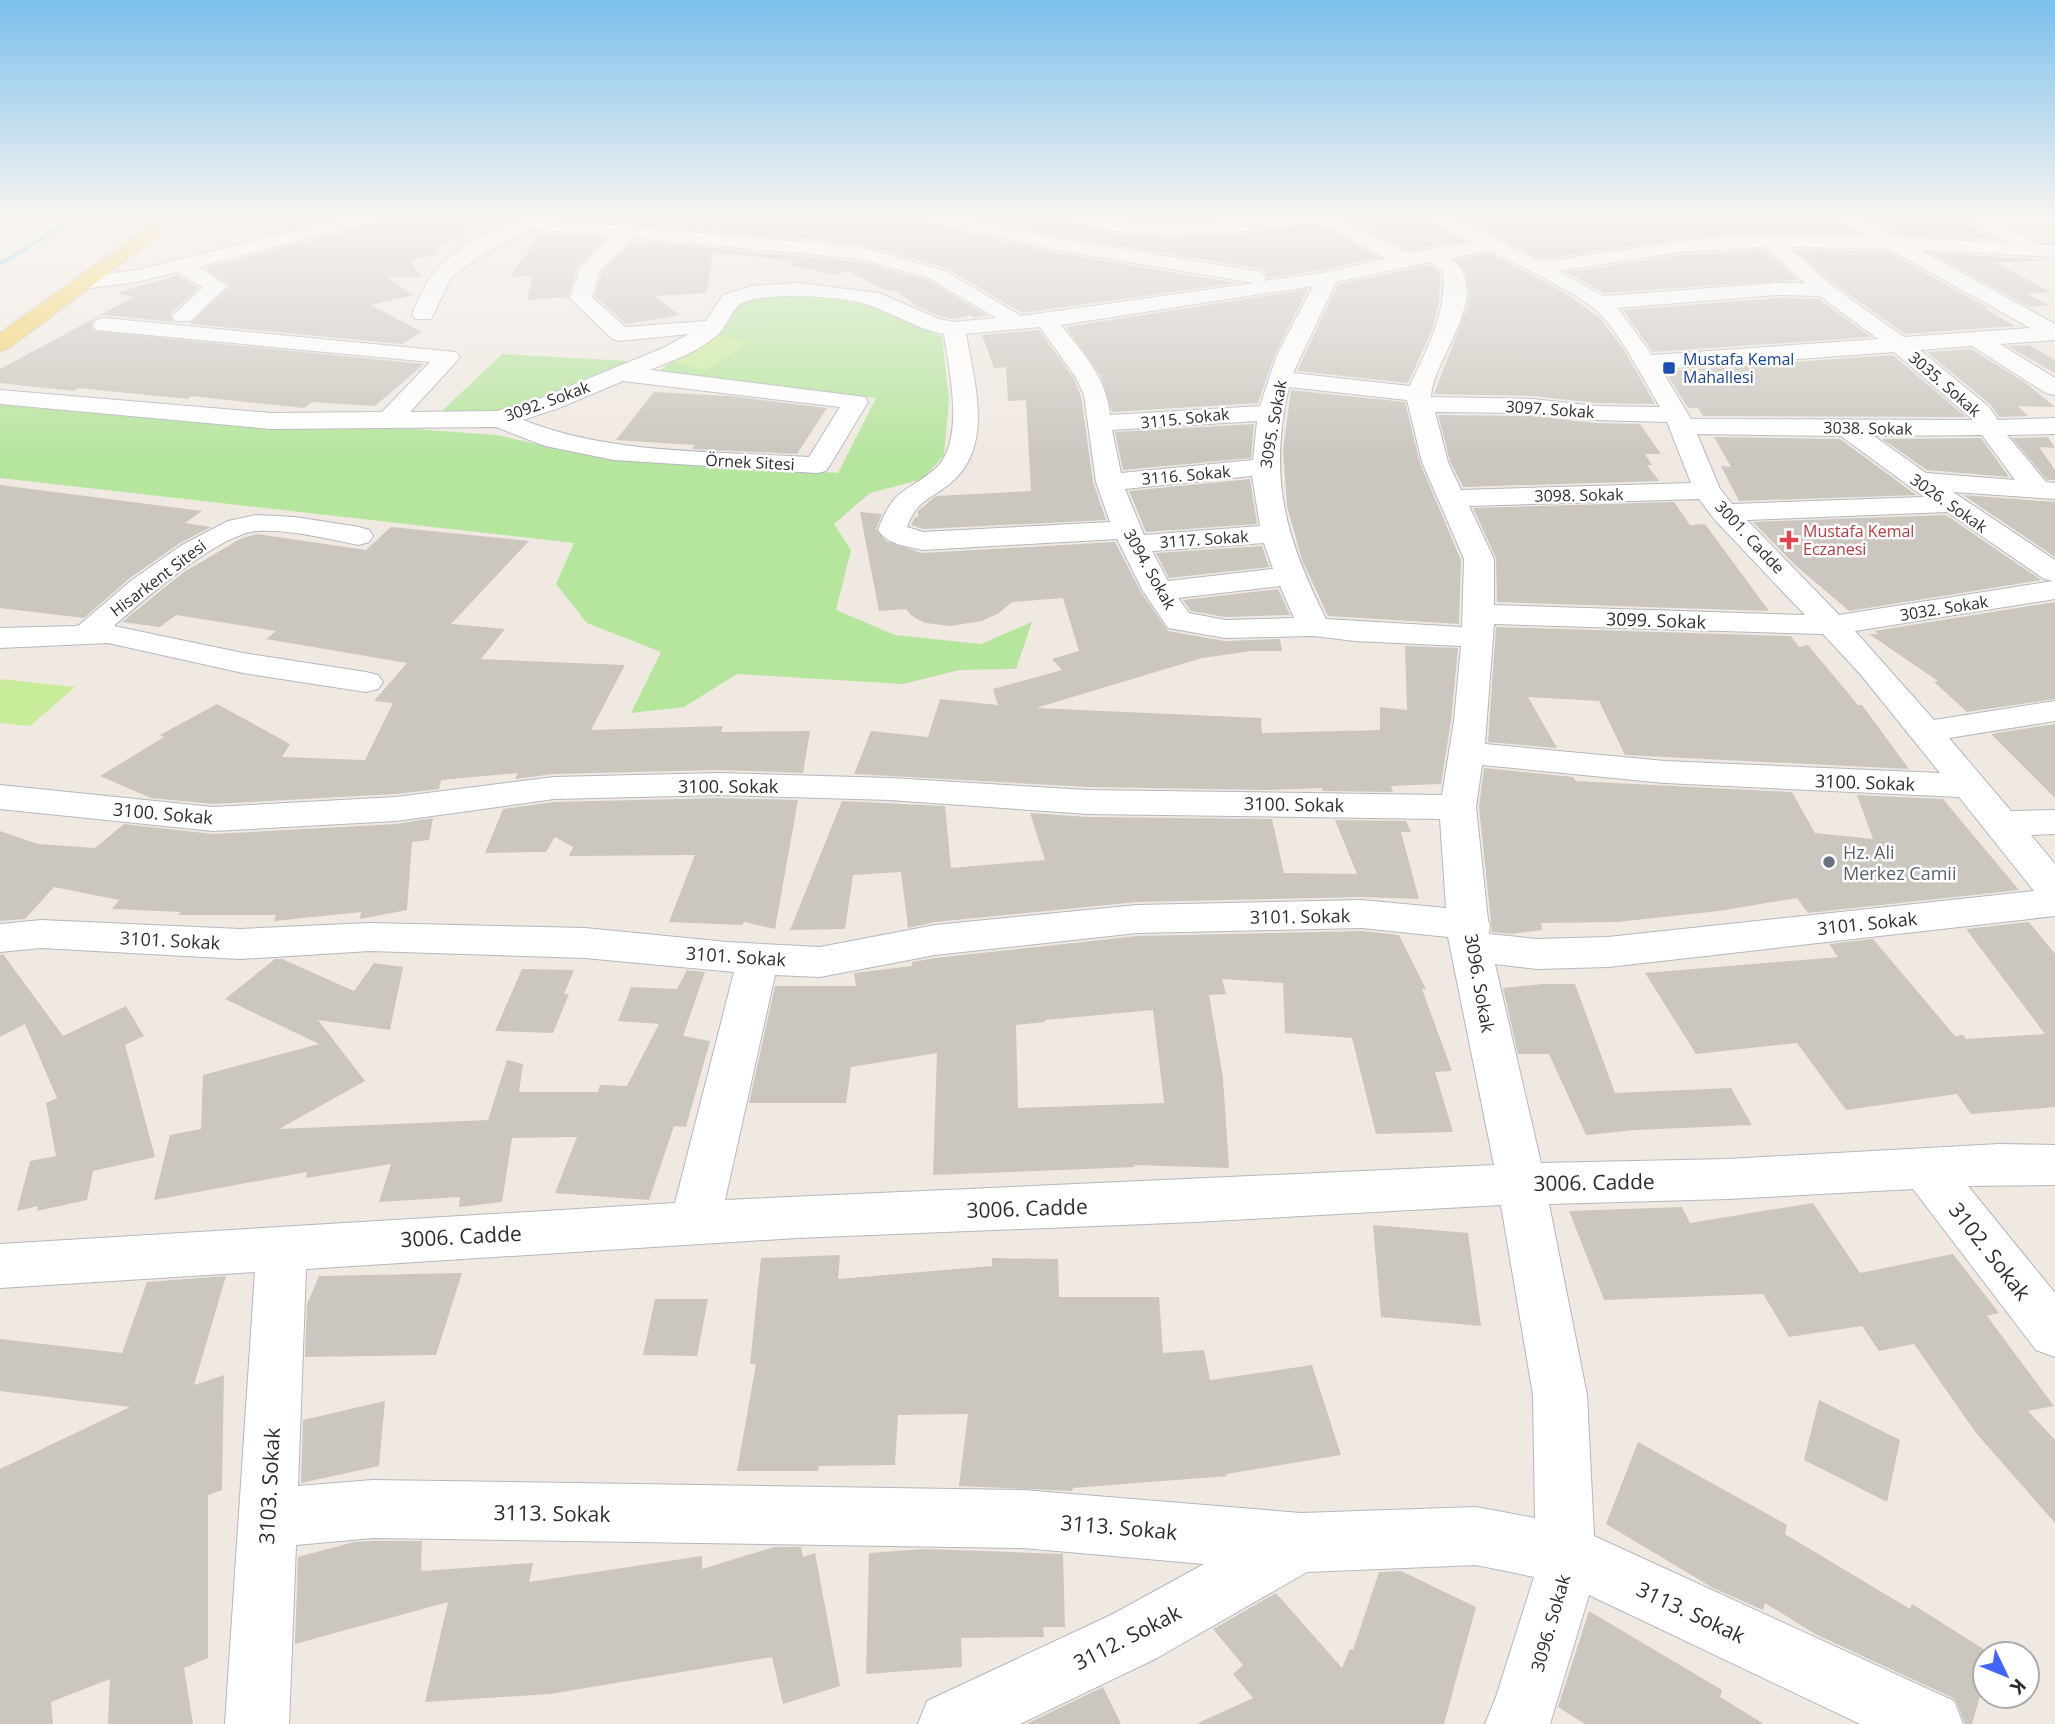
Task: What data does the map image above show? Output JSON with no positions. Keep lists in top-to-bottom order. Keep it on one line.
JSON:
{"streets":{"street":["3035. Sokak","3092. Sokak","3097. Sokak","3115. Sokak","3095. Sokak","3038. Sokak","Örnek Sitesi","3116. Sokak","3098. Sokak","3026. Sokak","3001. Cadde","3117. Sokak","3094. Sokak","Hisarkent Sitesi","3032. Sokak","3099. Sokak","3100. Sokak","3101. Sokak","3096. Sokak","3006. Cadde","3102. Sokak","3103. Sokak","3113. Sokak","3112. Sokak"]},"crossings":[["3035. Sokak","3038. Sokak"],["3092. Sokak","Örnek Sitesi"],["3092. Sokak","3117. Sokak"],["3092. Sokak","3094. Sokak"],["3097. Sokak","3095. Sokak"],["3097. Sokak","3038. Sokak"],["3097. Sokak","3001. Cadde"],["3097. Sokak","3096. Sokak"],["3115. Sokak","3095. Sokak"],["3115. Sokak","3094. Sokak"],["3095. Sokak","3116. Sokak"],["3095. Sokak","3117. Sokak"],["3095. Sokak","3094. Sokak"],["3038. Sokak","3026. Sokak"],["3038. Sokak","3001. Cadde"],["3116. Sokak","3094. Sokak"],["3098. Sokak","3001. Cadde"],["3098. Sokak","3096. Sokak"],["3001. Cadde","3032. Sokak"],["3001. Cadde","3099. Sokak"],["3001. Cadde","3100. Sokak"],["3117. Sokak","3094. Sokak"],["3094. Sokak","3099. Sokak"],["3094. Sokak","3096. Sokak"],["3032. Sokak","3099. Sokak"],["3099. Sokak","3096. Sokak"],["3100. Sokak","3096. Sokak"],["3101. Sokak","3096. Sokak"],["3096. Sokak","3006. Cadde"],["3096. Sokak","3113. Sokak"],["3006. Cadde","3102. Sokak"],["3006. Cadde","3103. Sokak"],["3103. Sokak","3113. Sokak"],["3113. Sokak","3112. Sokak"]],"places":{"transit":["Mustafa Kemal Mahallesi"],"health":["Mustafa Kemal Eczanesi"],"other":["Hz. Ali Merkez Camii"]},"north":"bottom right"}
